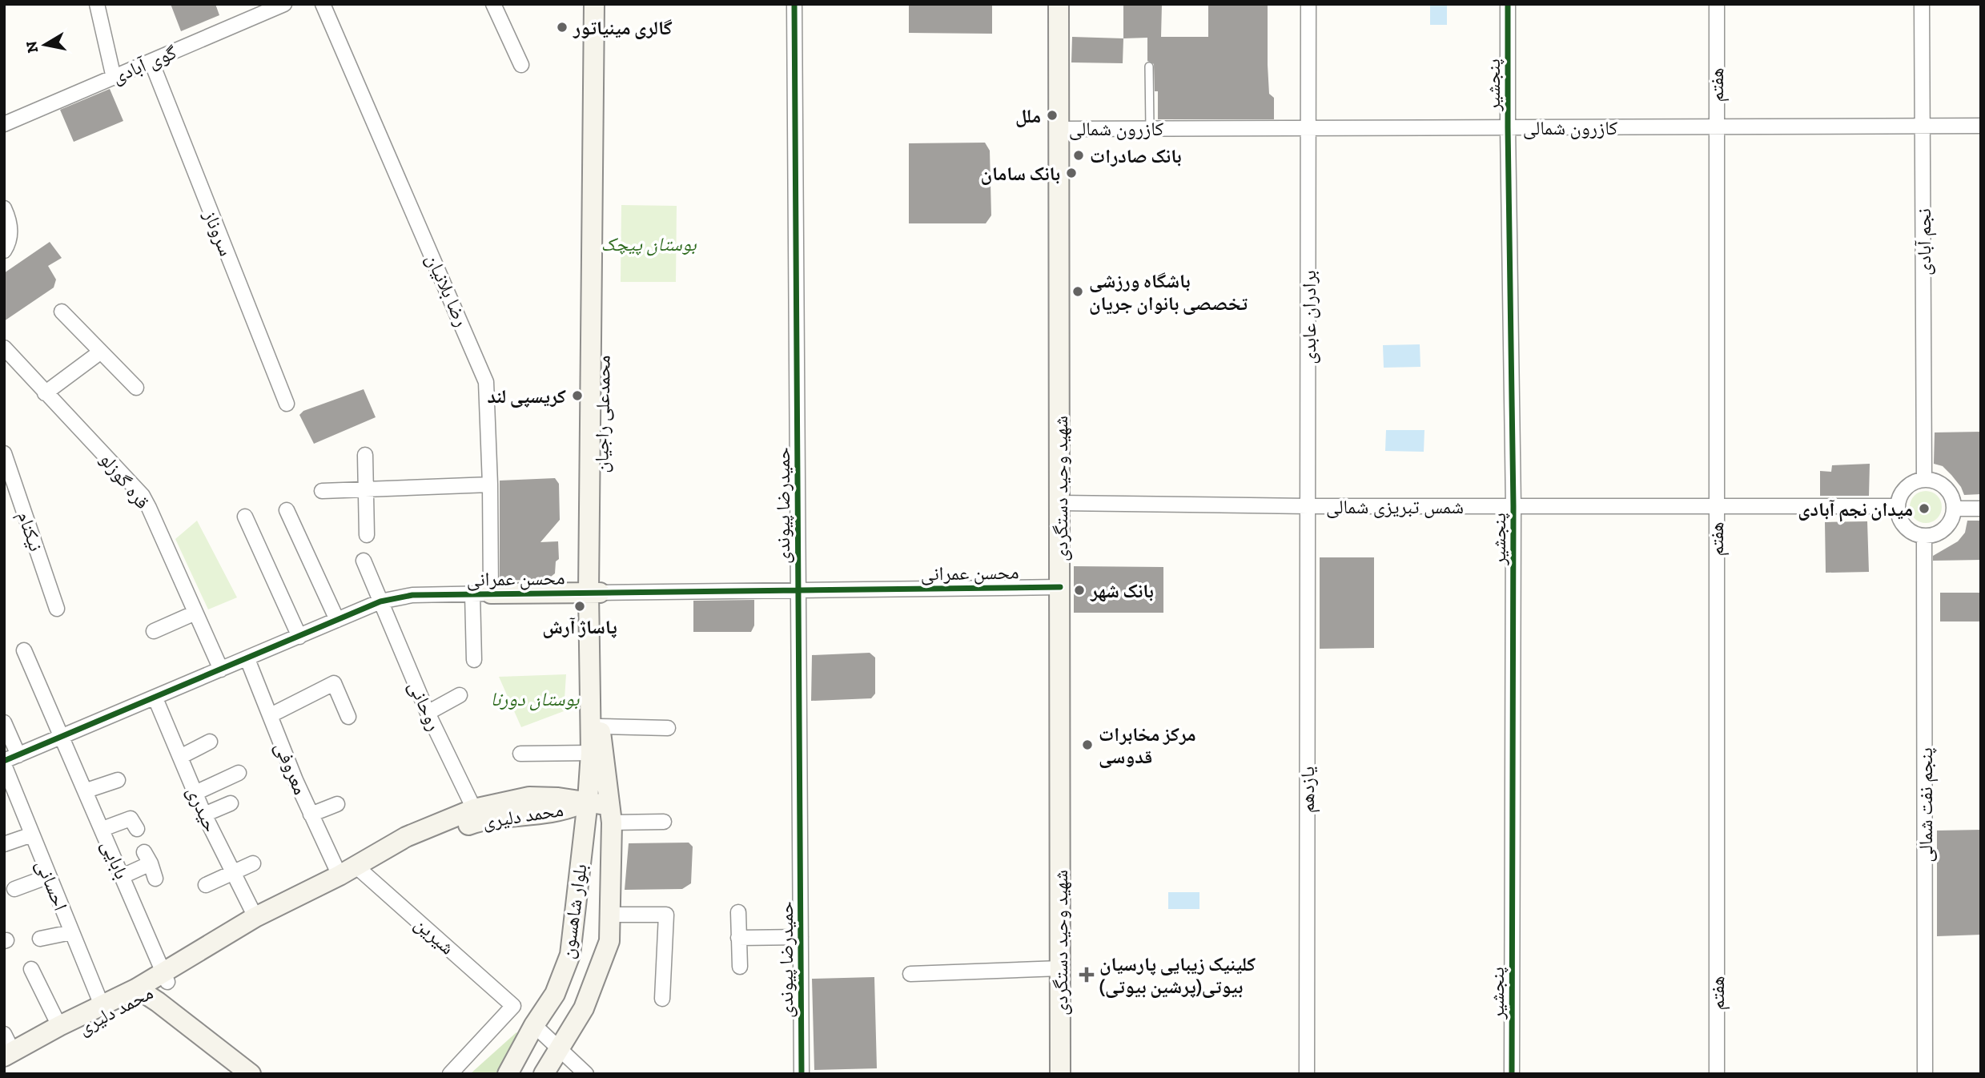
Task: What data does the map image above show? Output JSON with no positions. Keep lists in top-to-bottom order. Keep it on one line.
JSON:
{"streets":{"main road":["محمدعلی راجیان","شهید وحید دستگردی","محسن عمرانی","محمد دلیری","بلوار شاهسون"],"street":["گوی آبادی","پنجشیر","هفتم","کازرون شمالی","سروناز","نجم آبادی","رضا بلانیان","برادران عابدی","قره گوزلو","حمیدرضا پیوندی","شمس تبریزی شمالی","نیکنام","روحانی","معروفی","یازدهم","پنجم نفت شمالی","حیدری","بابایی","احسانی","شیرین"]},"crossings":[["گوی آبادی","سروناز"],["پنجشیر","کازرون شمالی"],["پنجشیر","شمس تبریزی شمالی"],["هفتم","کازرون شمالی"],["هفتم","شمس تبریزی شمالی"],["کازرون شمالی","نجم آبادی"],["کازرون شمالی","برادران عابدی"],["کازرون شمالی","شهید وحید دستگردی"],["نجم آبادی","شمس تبریزی شمالی"],["نجم آبادی","پنجم نفت شمالی"],["رضا بلانیان","محسن عمرانی"],["برادران عابدی","شمس تبریزی شمالی"],["برادران عابدی","یازدهم"],["محمدعلی راجیان","محسن عمرانی"],["محمدعلی راجیان","محمد دلیری"],["محمدعلی راجیان","بلوار شاهسون"],["قره گوزلو","محسن عمرانی"],["شهید وحید دستگردی","شمس تبریزی شمالی"],["شهید وحید دستگردی","محسن عمرانی"],["حمیدرضا پیوندی","محسن عمرانی"],["شمس تبریزی شمالی","یازدهم"],["شمس تبریزی شمالی","پنجم نفت شمالی"],["محسن عمرانی","روحانی"],["محسن عمرانی","معروفی"],["محسن عمرانی","حیدری"],["محسن عمرانی","بابایی"],["محسن عمرانی","احسانی"],["روحانی","محمد دلیری"],["معروفی","محمد دلیری"],["معروفی","شیرین"],["حیدری","محمد دلیری"],["محمد دلیری","بابایی"],["محمد دلیری","احسانی"],["محمد دلیری","بلوار شاهسون"],["محمد دلیری","شیرین"]],"parks":["بوستان پیچک","بوستان دورنا"],"places":{"other":["گالری مینیاتور","ملل","بانک صادرات","بانک سامان","باشگاه ورزشی تخصصی بانوان جریان","کریسپی لند","میدان نجم آبادی","بانک شهر","پاساژ آرش","مرکز مخابرات قدوسی"],"health":["کلینیک زیبایی پارسیان بیوتی(پرشین بیوتی)"]},"north":"left"}
